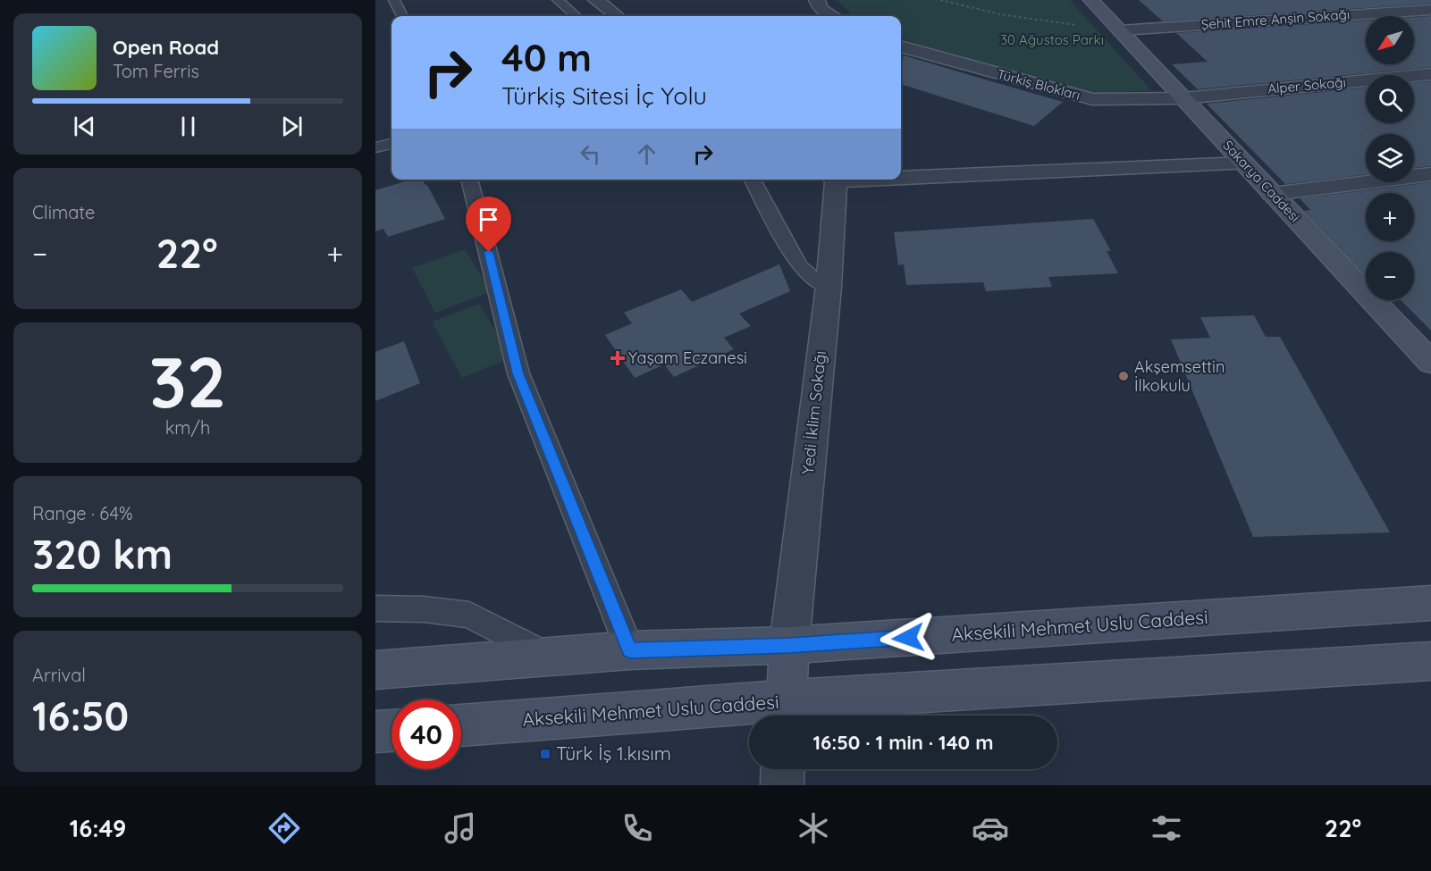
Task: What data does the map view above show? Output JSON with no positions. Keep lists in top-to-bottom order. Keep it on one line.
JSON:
{"streets":{"street":["Şehit Emre Anşin Sokağı","Türkiş Blokları","Alper Sokağı","Sakarya Caddesi","Yedi İklim Sokağı","Aksekili Mehmet Uslu Caddesi"]},"crossings":[["Şehit Emre Anşin Sokağı","Sakarya Caddesi"],["Türkiş Blokları","Alper Sokağı"],["Türkiş Blokları","Sakarya Caddesi"],["Alper Sokağı","Sakarya Caddesi"],["Sakarya Caddesi","Yedi İklim Sokağı"],["Yedi İklim Sokağı","Aksekili Mehmet Uslu Caddesi"]],"parks":["30 Ağustos Parkı"],"places":{"health":["Yaşam Eczanesi"],"other":["Akşemsettin İlkokulu"],"transit":["Türk İş 1.kısım"]},"north":"bottom left","page":{"map_buttons":["+","−"],"turn":["40 m","Türkiş Sitesi İç Yolu"],"song":["Open Road","Tom Ferris"],"tile":["Climate",["32","km/h"],["Range · 64%","320 km"],["Arrival","16:50"]],"heat":["−","22°","+"],"limit":"40","trip":"16:50 · 1 min · 140 m","tabs":["16:49","22°"]}}
